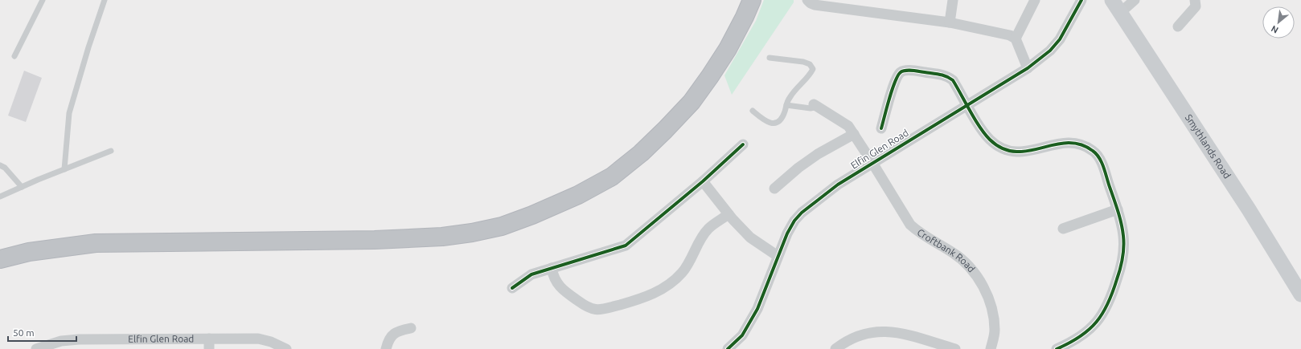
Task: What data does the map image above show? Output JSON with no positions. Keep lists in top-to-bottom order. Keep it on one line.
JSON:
{"streets":{"main road":["Smythlands Road"],"street":["Elfin Glen Road","Croftbank Road"]},"crossings":[["Elfin Glen Road","Croftbank Road"]],"scale_bar":"50 m","north":"bottom left"}
